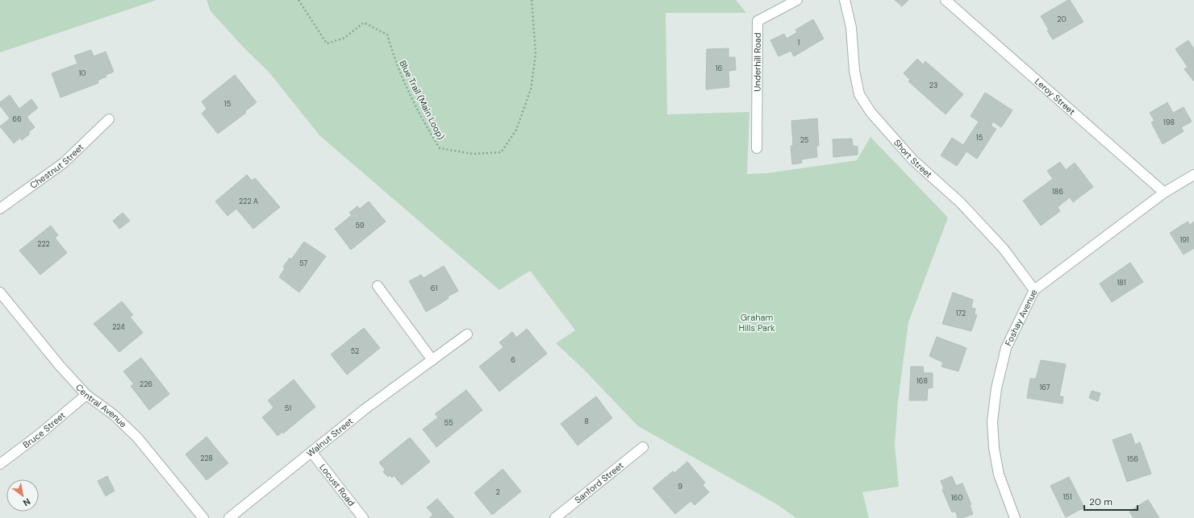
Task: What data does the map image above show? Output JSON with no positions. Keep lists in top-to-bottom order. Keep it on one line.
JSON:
{"streets":{"street":["Underhill Road","Leroy Street","Short Street","Chestnut Street","Foshay Avenue","Central Avenue","Bruce Street","Walnut Street","Sanford Street","Locust Road"],"path":["Blue Trail (Main Loop)"]},"crossings":[["Leroy Street","Foshay Avenue"],["Short Street","Foshay Avenue"],["Central Avenue","Bruce Street"],["Walnut Street","Locust Road"]],"parks":["Graham Hills Park"],"house_numbers":["20","1","16","10","23","15","66","198","15","25","186","222 A","59","191","222","57","181","61","172","224","52","6","168","226","167","51","8","55","228","156","9","2","151","160"],"scale_bar":"20 m","north":"bottom right"}
